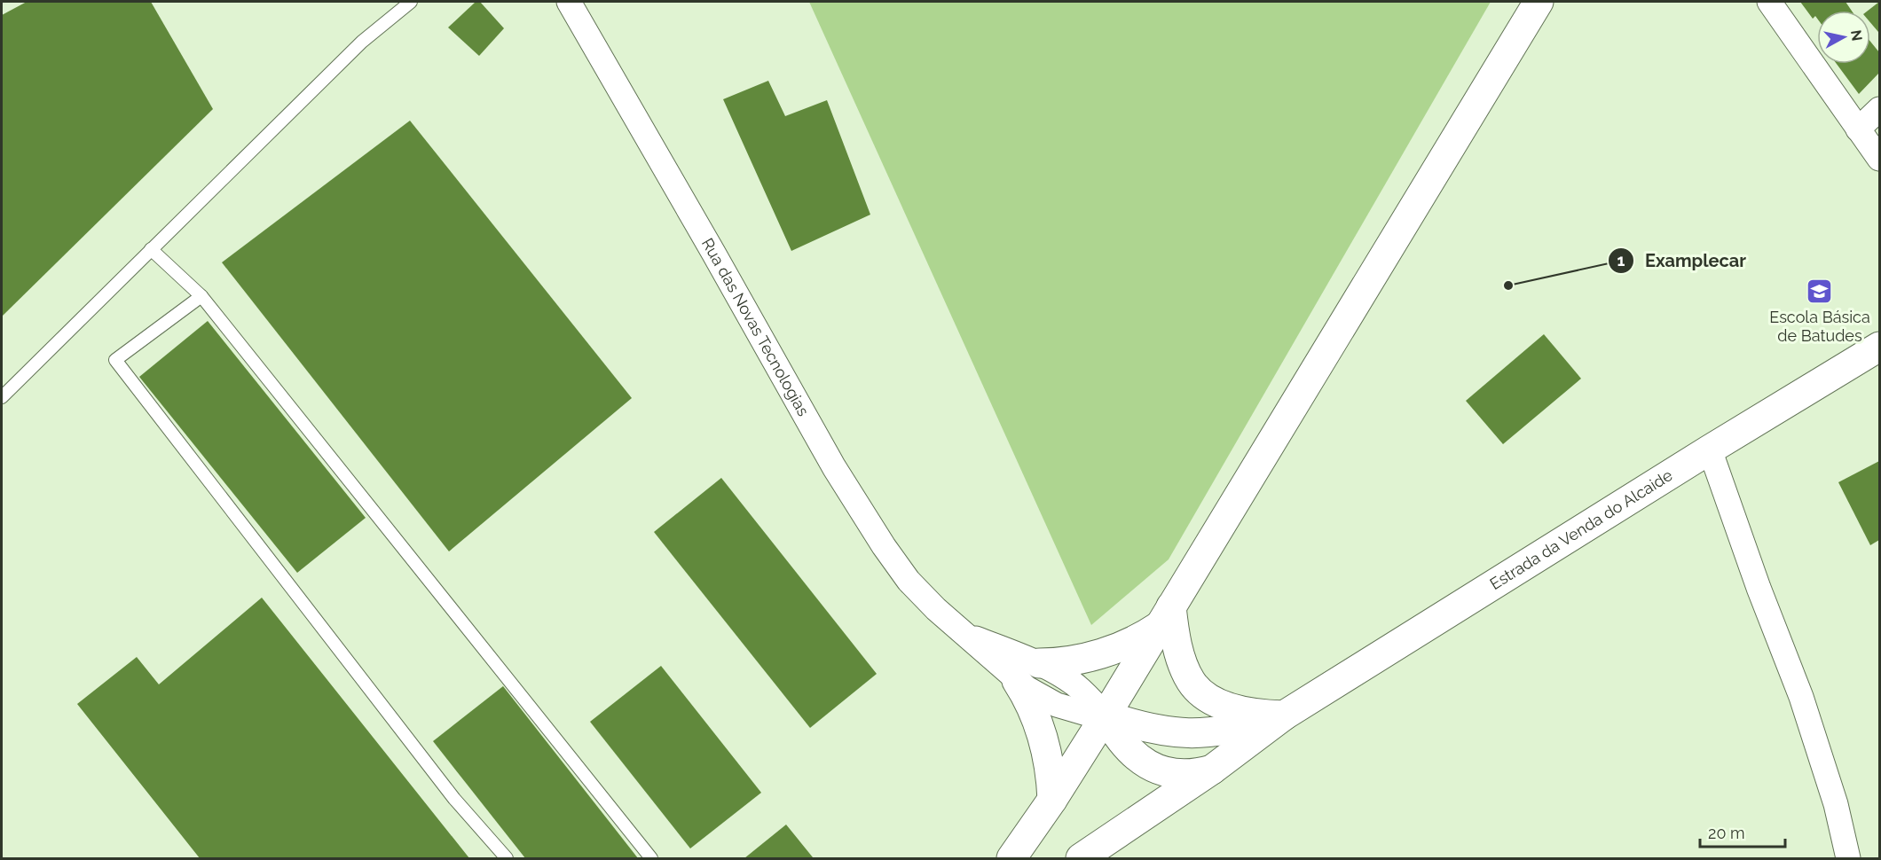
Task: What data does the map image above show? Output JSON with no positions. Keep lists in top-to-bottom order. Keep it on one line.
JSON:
{"streets":{"main road":["Estrada da Venda do Alcaide"],"street":["Rua das Novas Tecnologias"]},"places":{"other":["Examplecar"],"school or university":["Escola Básica de Batudes"]},"scale_bar":"20 m","north":"right"}
